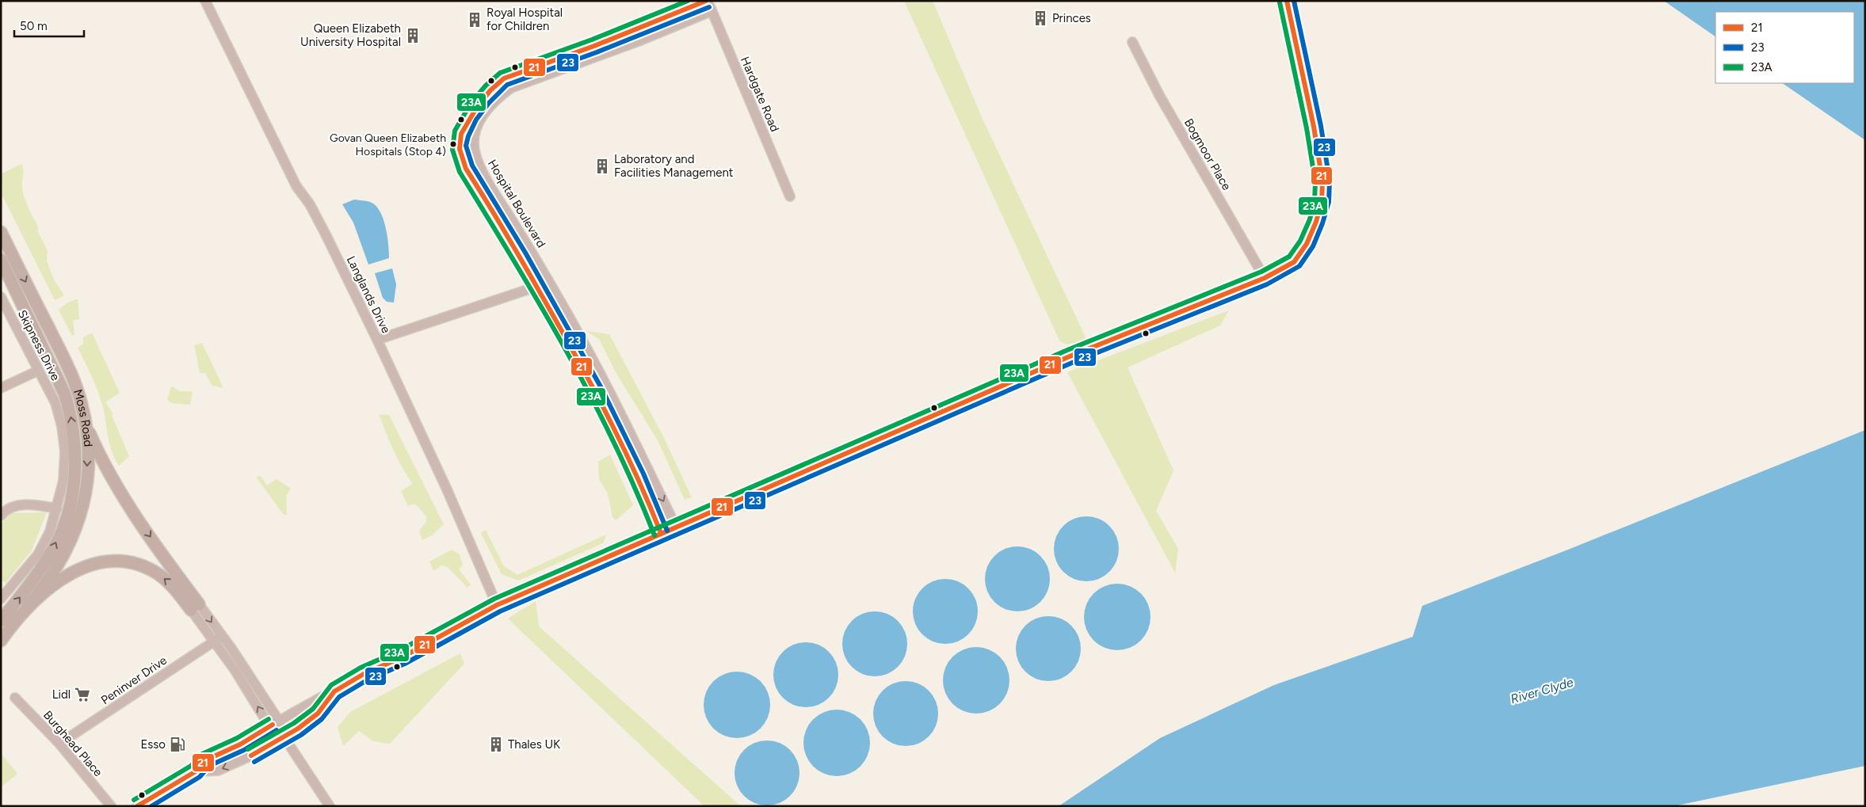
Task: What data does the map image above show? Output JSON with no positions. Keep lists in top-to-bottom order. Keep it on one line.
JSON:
{"streets":{"main road":["Moss Road"],"street":["Hardgate Road","Bogmoor Place","Hospital Boulevard","Langlands Drive","Skipness Drive","Peninver Drive","Burghead Place"]},"crossings":[["Hardgate Road","Hospital Boulevard"],["Peninver Drive","Burghead Place"]],"water":["River Clyde"],"places":{"building":["Princes","Royal Hospital for Children","Queen Elizabeth University Hospital","Laboratory and Facilities Management","Thales UK"],"other":["Govan Queen Elizabeth Hospitals (Stop 4)"],"supermarket":["Lidl"],"fuel station":["Esso"]},"lines":["transit line 21","transit line 23","transit line 23A"],"legend":["21","23","23A"],"scale_bar":"50 m"}
